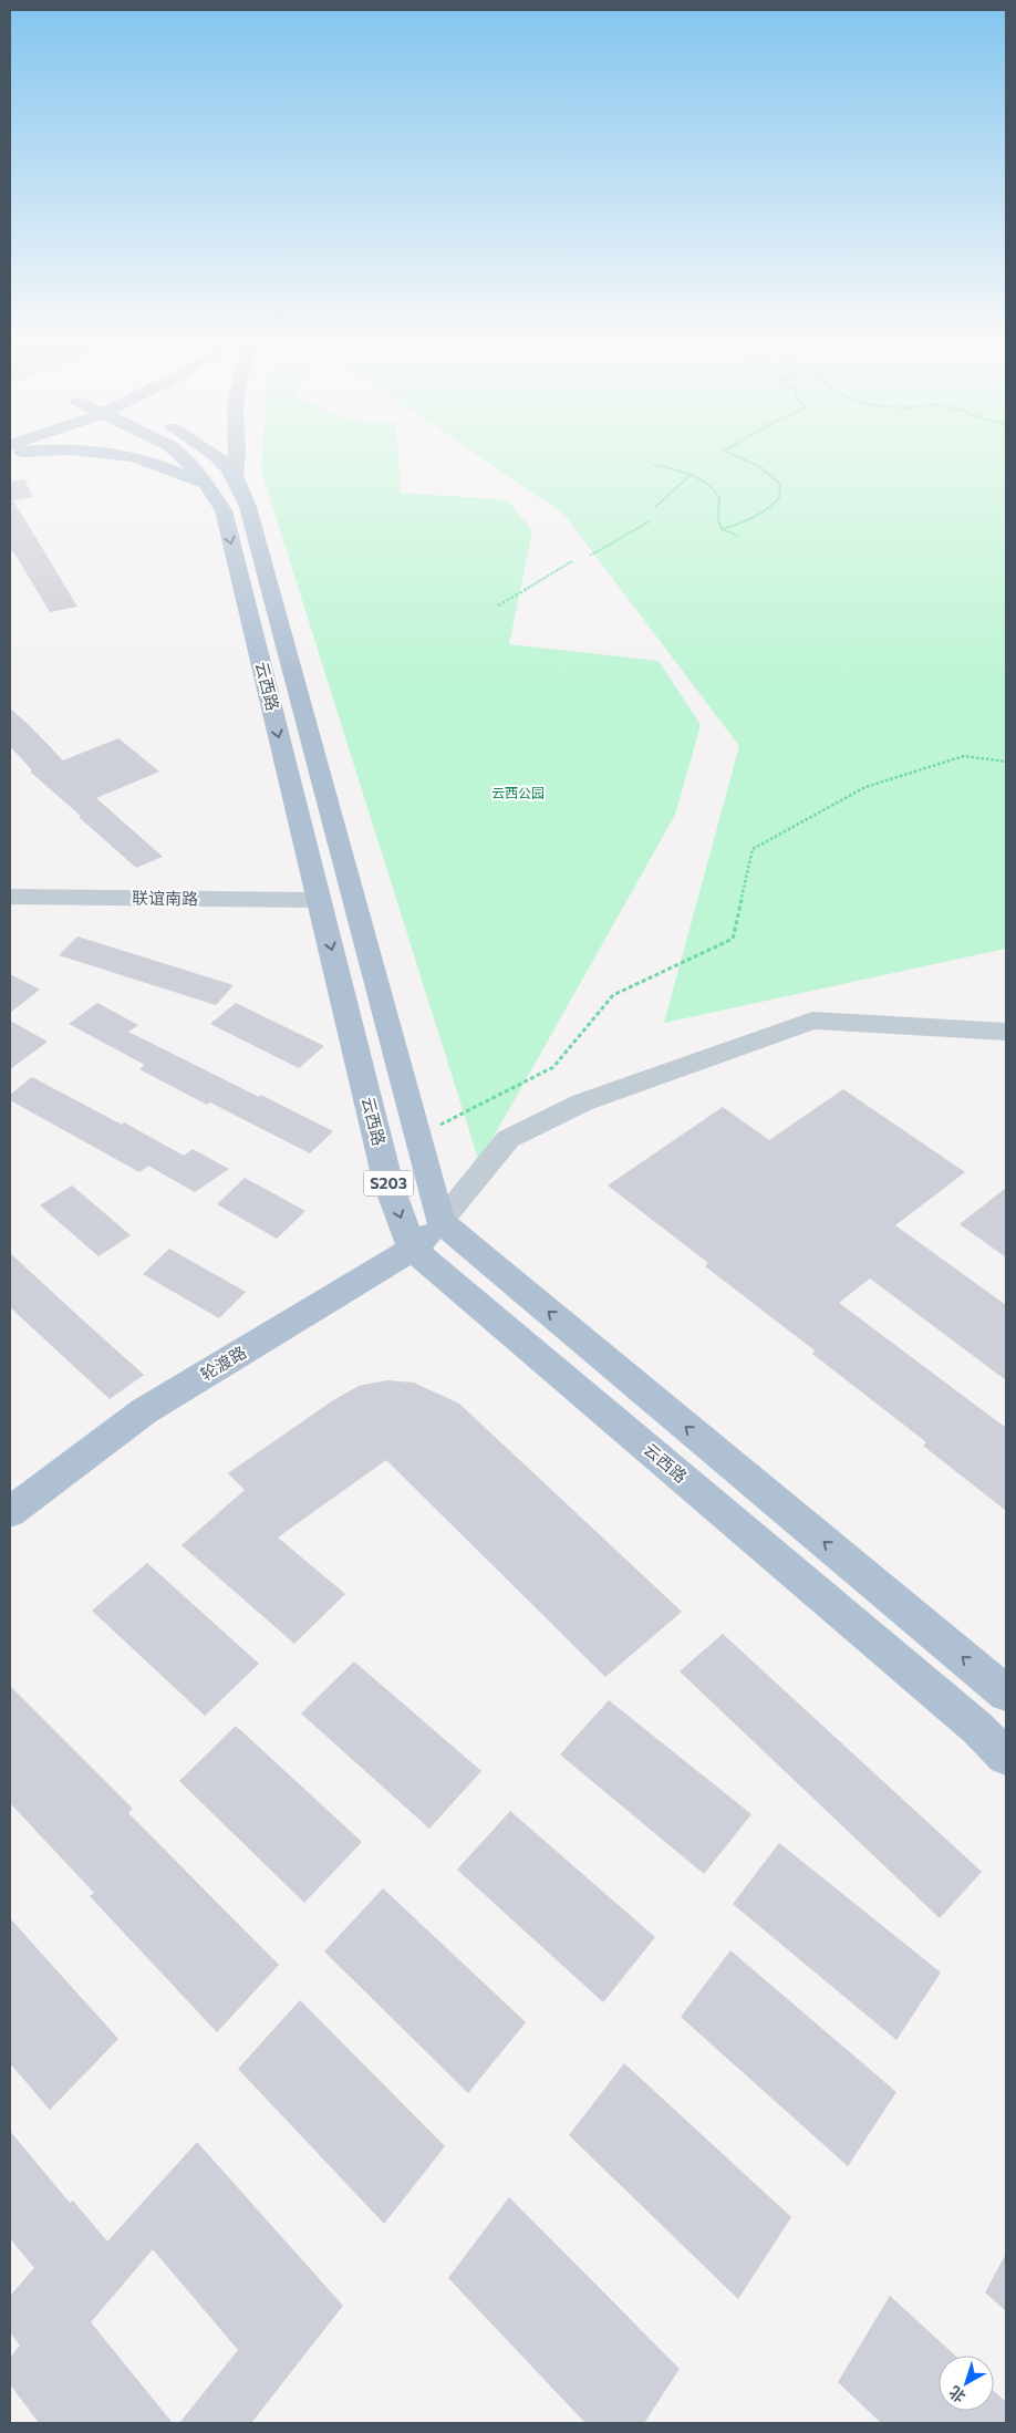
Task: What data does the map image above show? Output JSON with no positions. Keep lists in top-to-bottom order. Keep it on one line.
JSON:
{"streets":{"main road":["云西路","S203","轮渡路"],"street":["联谊南路"]},"crossings":[["云西路","联谊南路"],["云西路","轮渡路"]],"parks":["云西公园"],"north":"bottom left"}
